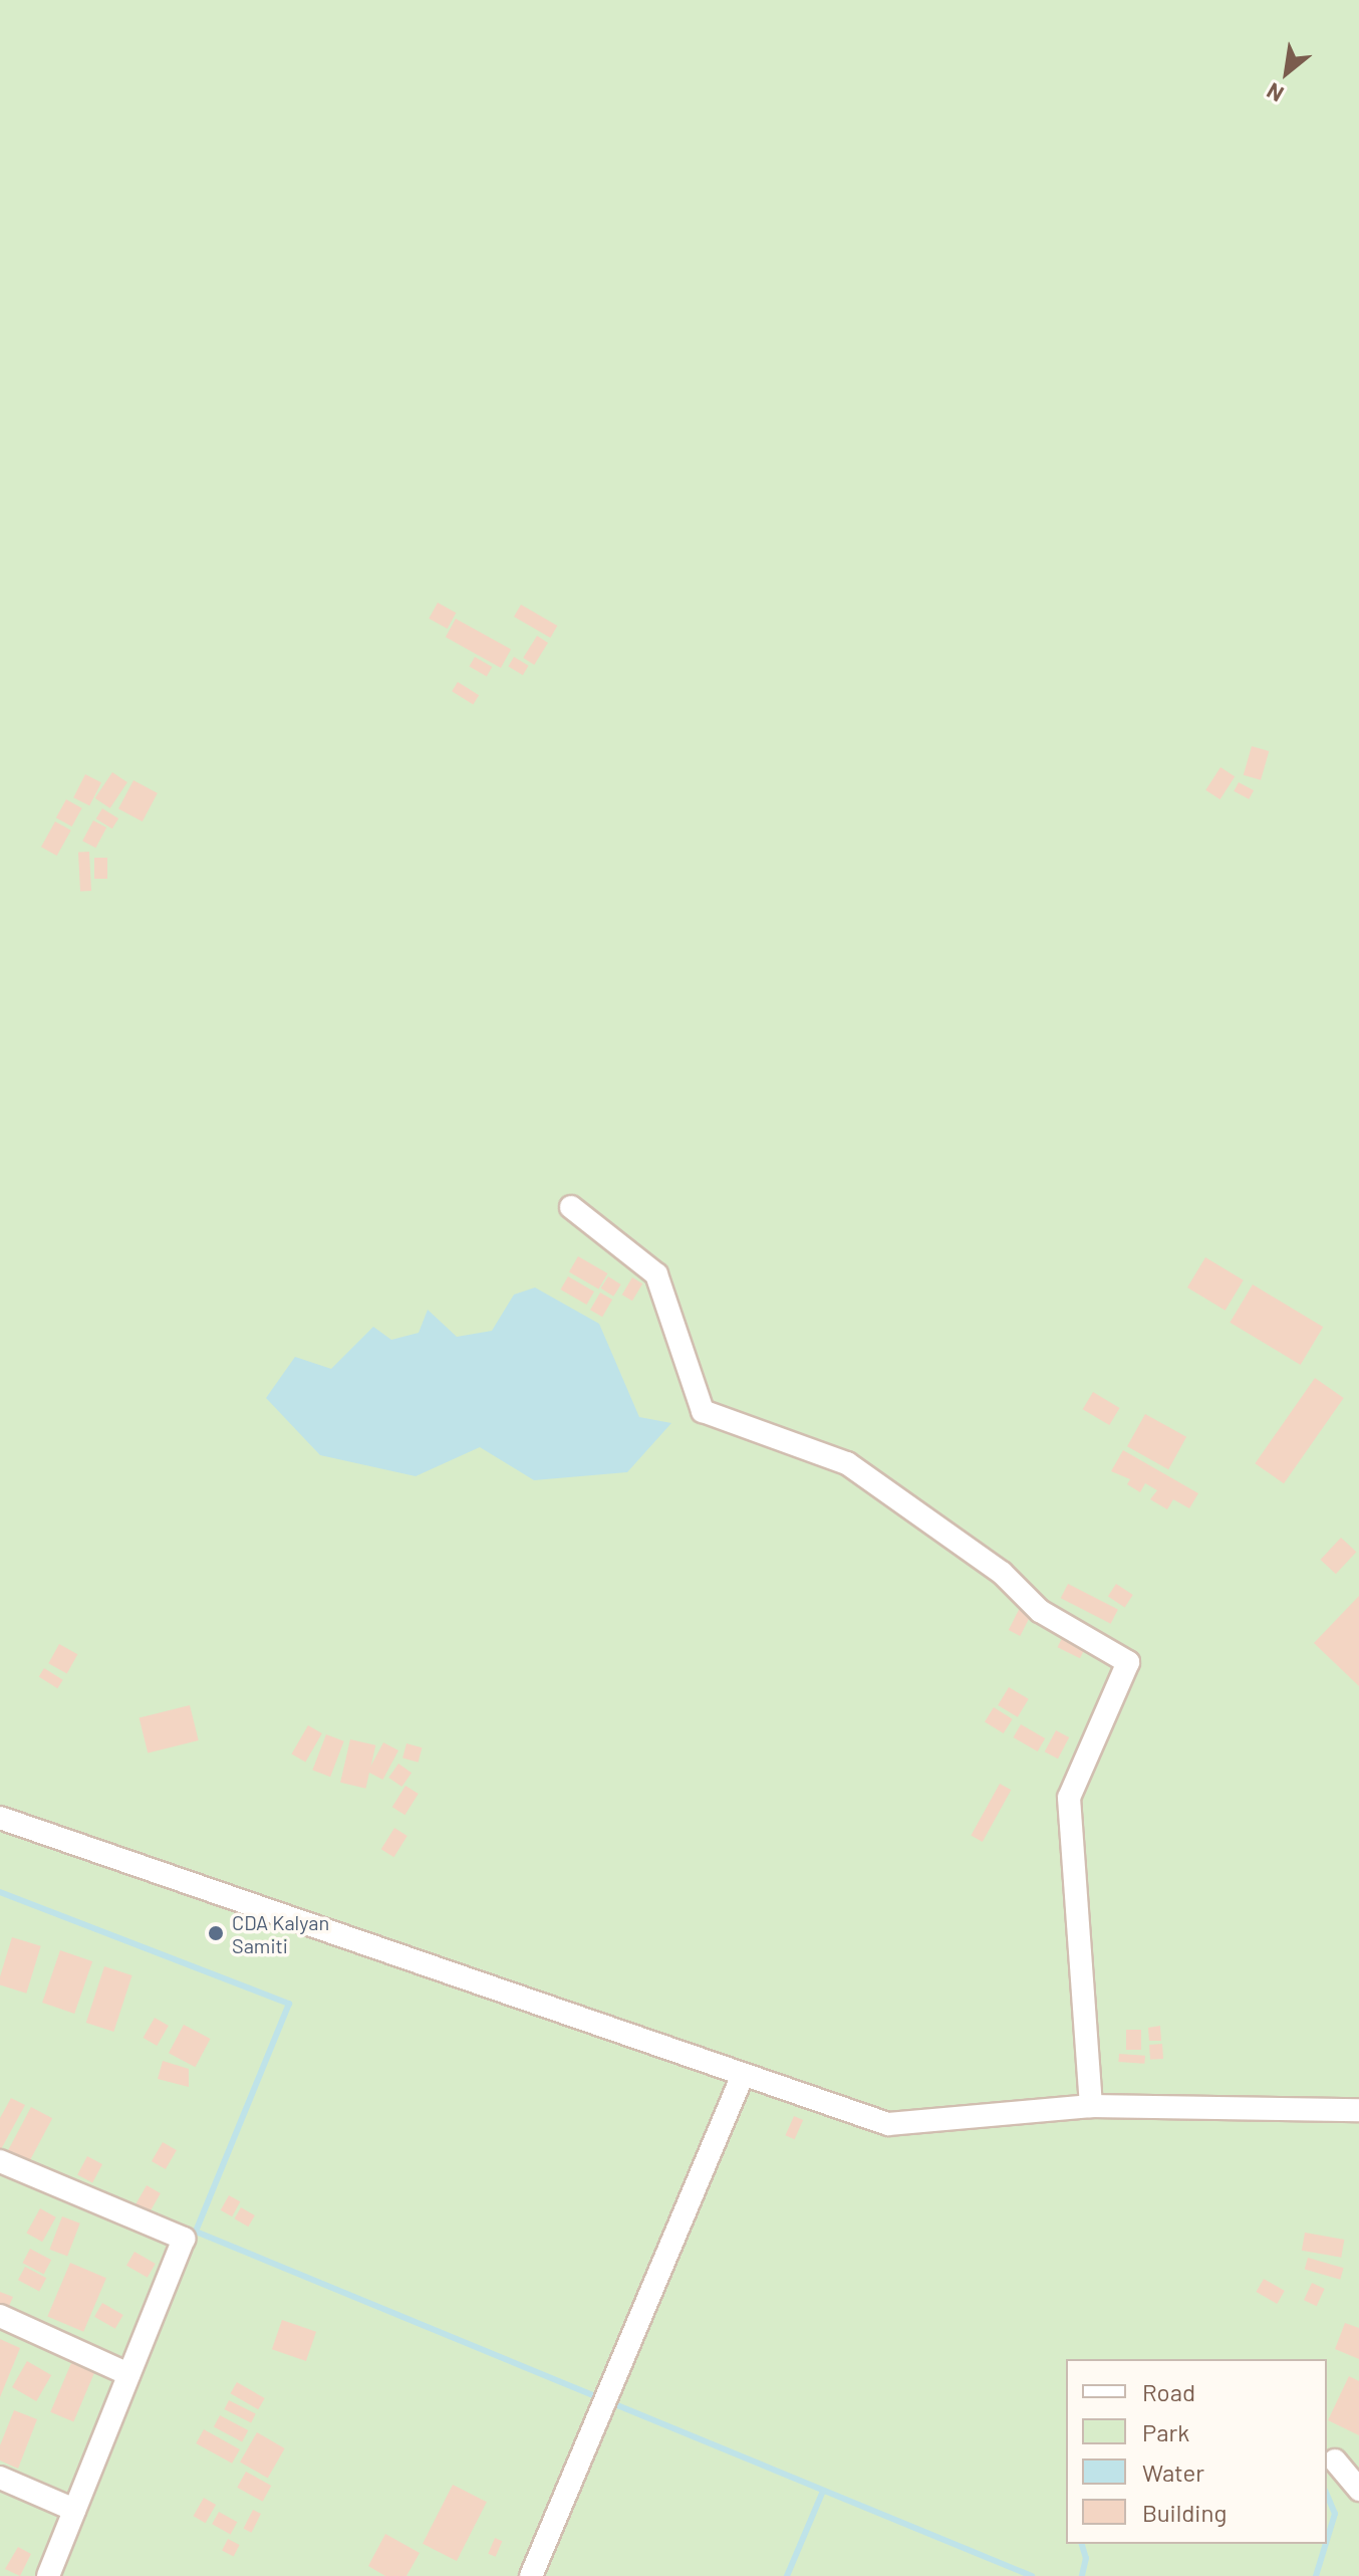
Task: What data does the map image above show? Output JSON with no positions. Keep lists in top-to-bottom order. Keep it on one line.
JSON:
{"places":["CDA Kalyan Samiti"],"legend":["Road","Park","Water","Building"],"north":"bottom left"}
